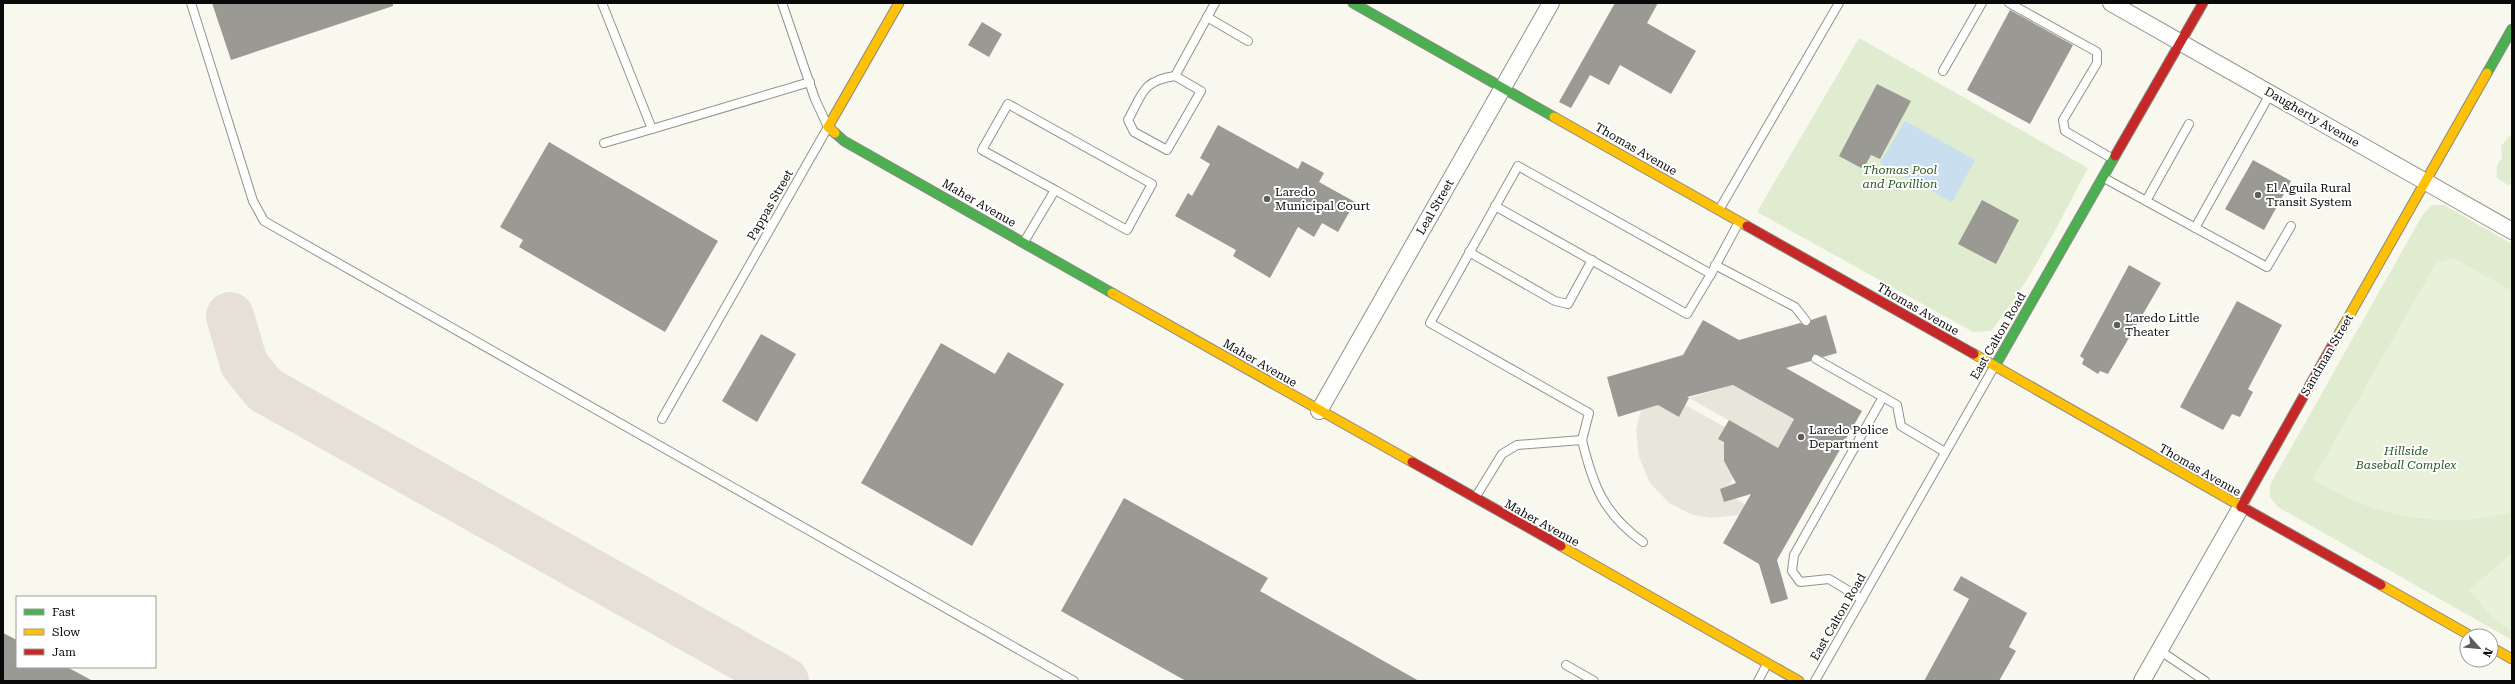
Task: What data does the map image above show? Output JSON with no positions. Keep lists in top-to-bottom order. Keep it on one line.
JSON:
{"streets":{"street":["Daugherty Avenue","Thomas Avenue","Maher Avenue","Pappas Street","Leal Street","East Calton Road","Sandman Street"]},"crossings":[["Daugherty Avenue","East Calton Road"],["Daugherty Avenue","Sandman Street"],["Thomas Avenue","Leal Street"],["Thomas Avenue","East Calton Road"],["Thomas Avenue","Sandman Street"],["Maher Avenue","Pappas Street"],["Maher Avenue","Leal Street"]],"parks":["Thomas Pool and Pavillion","Hillside Baseball Complex"],"places":["El Aguila Rural Transit System","Laredo Municipal Court","Laredo Little Theater","Laredo Police Department"],"legend":["Fast","Slow","Jam"],"north":"bottom right"}
